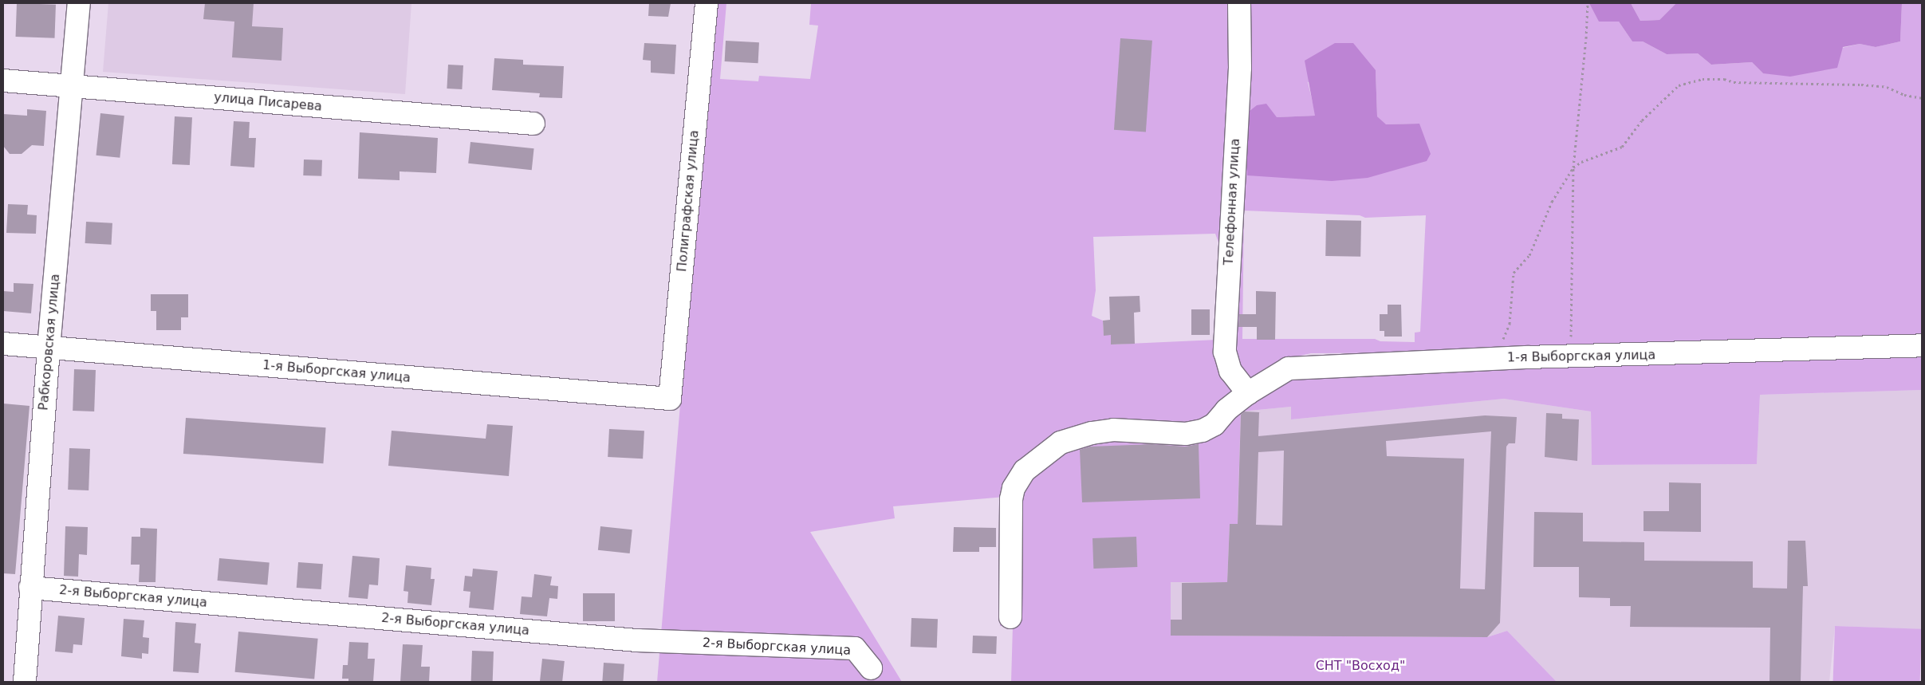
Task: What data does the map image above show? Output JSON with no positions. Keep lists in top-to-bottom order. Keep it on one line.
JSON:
{"streets":{"street":["улица Писарева","Полиграфская улица","Телефонная улица","Рабкоровская улица","1-я Выборгская улица","2-я Выборгская улица"]},"crossings":[["улица Писарева","Рабкоровская улица"],["Полиграфская улица","1-я Выборгская улица"],["Телефонная улица","1-я Выборгская улица"],["Рабкоровская улица","1-я Выборгская улица"],["Рабкоровская улица","2-я Выборгская улица"]],"parks":["СНТ \"Восход\""]}
